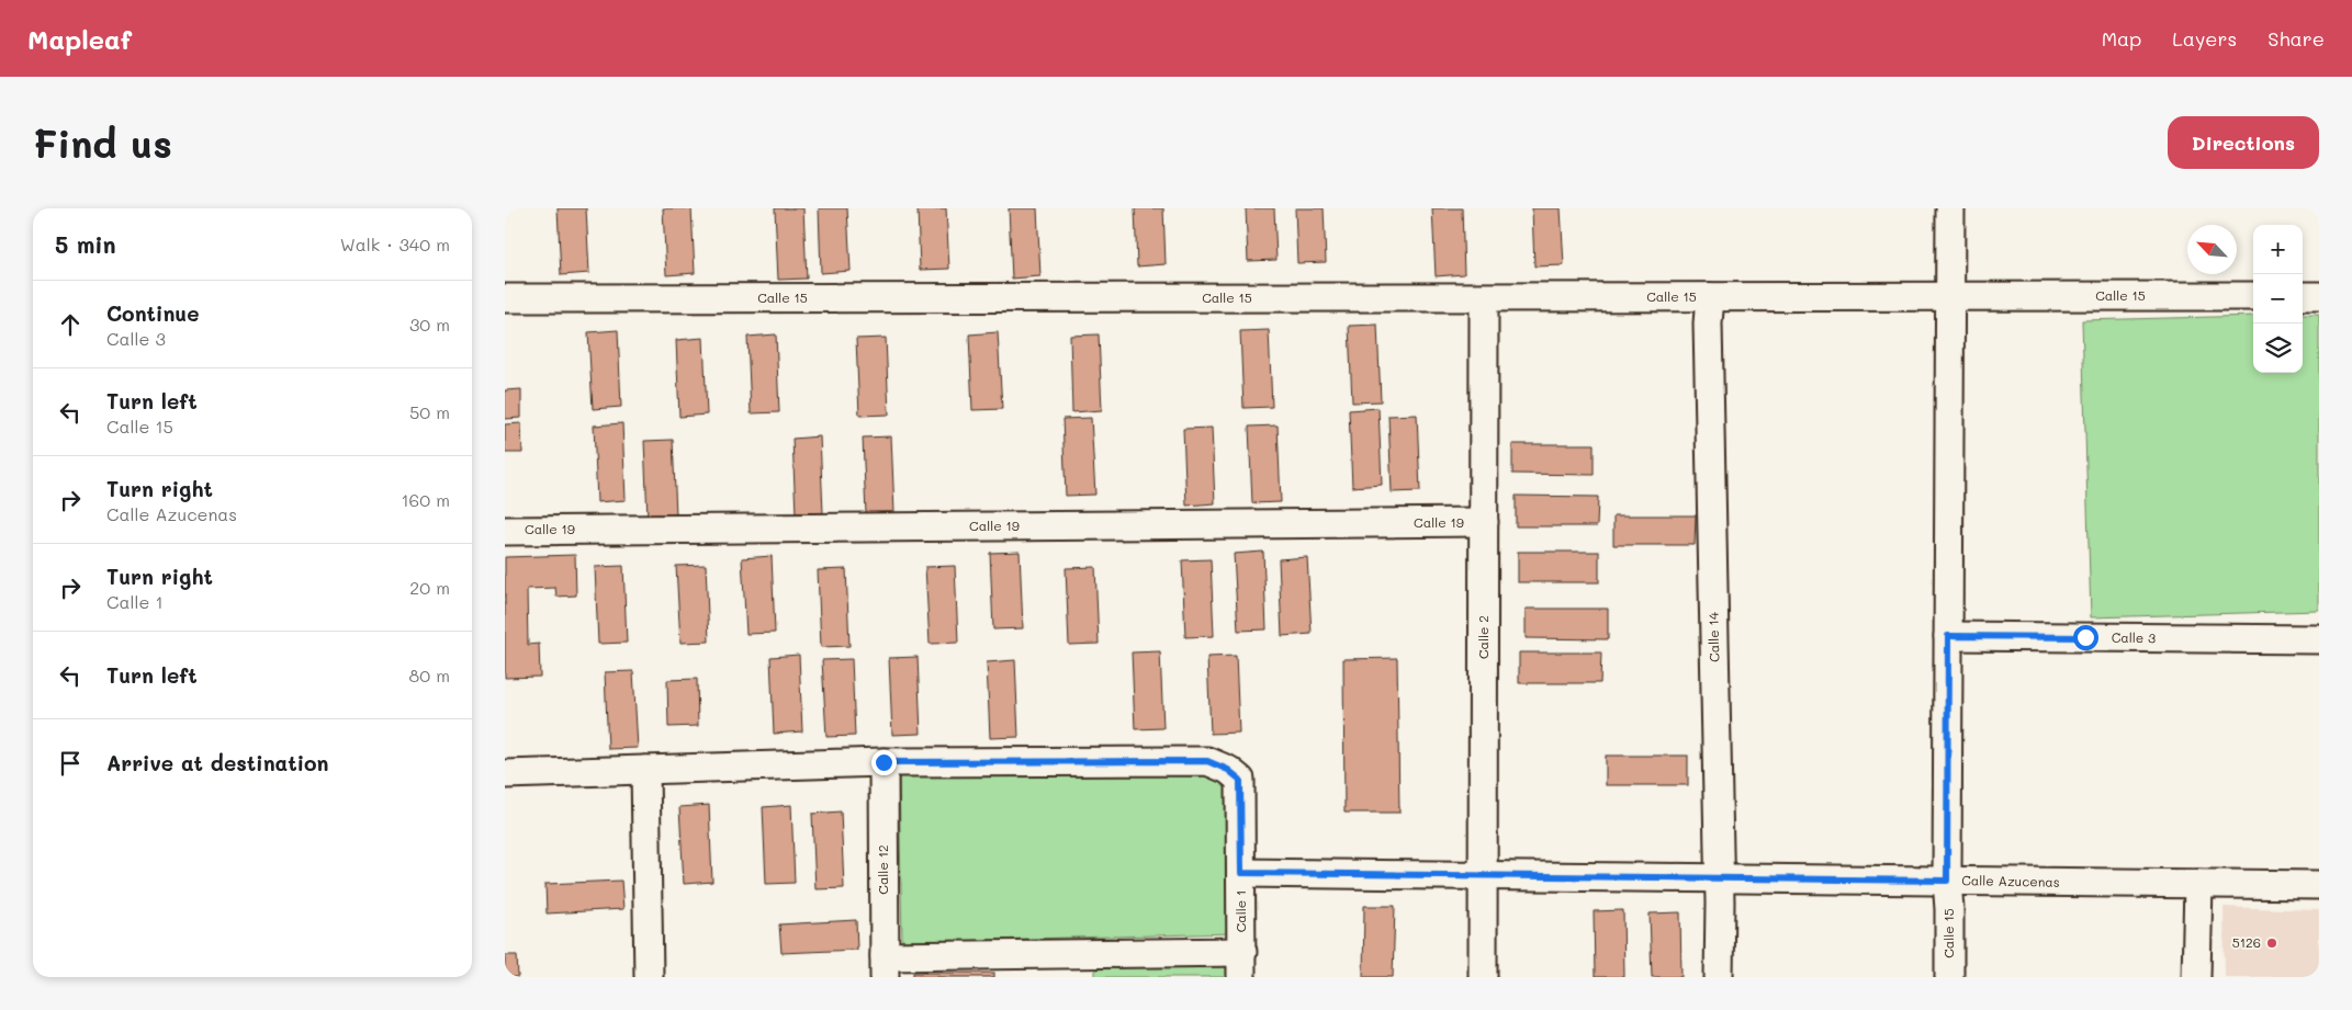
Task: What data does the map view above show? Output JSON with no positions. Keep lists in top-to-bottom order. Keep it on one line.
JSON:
{"streets":{"street":["Calle 15","Calle 19","Calle 2","Calle 14","Calle 3","Calle 12","Calle Azucenas","Calle 1"]},"crossings":[["Calle 15","Calle 2"],["Calle 15","Calle 14"],["Calle 15","Calle 3"],["Calle 15","Calle Azucenas"],["Calle 19","Calle 2"],["Calle 2","Calle Azucenas"],["Calle 14","Calle Azucenas"],["Calle 12","Calle 1"],["Calle Azucenas","Calle 1"]],"places":["5126"],"north":"top left","page":{"header":"Mapleaf","nav":["Map","Layers","Share"],"buttons":"Directions","title":"Find us","heading":["5 min","Walk · 340 m"],"map_buttons":["+","−"],"list":[["Continue","Calle 3","30 m"],["Turn left","Calle 15","50 m"],["Turn right","Calle Azucenas","160 m"],["Turn right","Calle 1","20 m"],["Turn left","80 m"],"Arrive at destination"]}}
